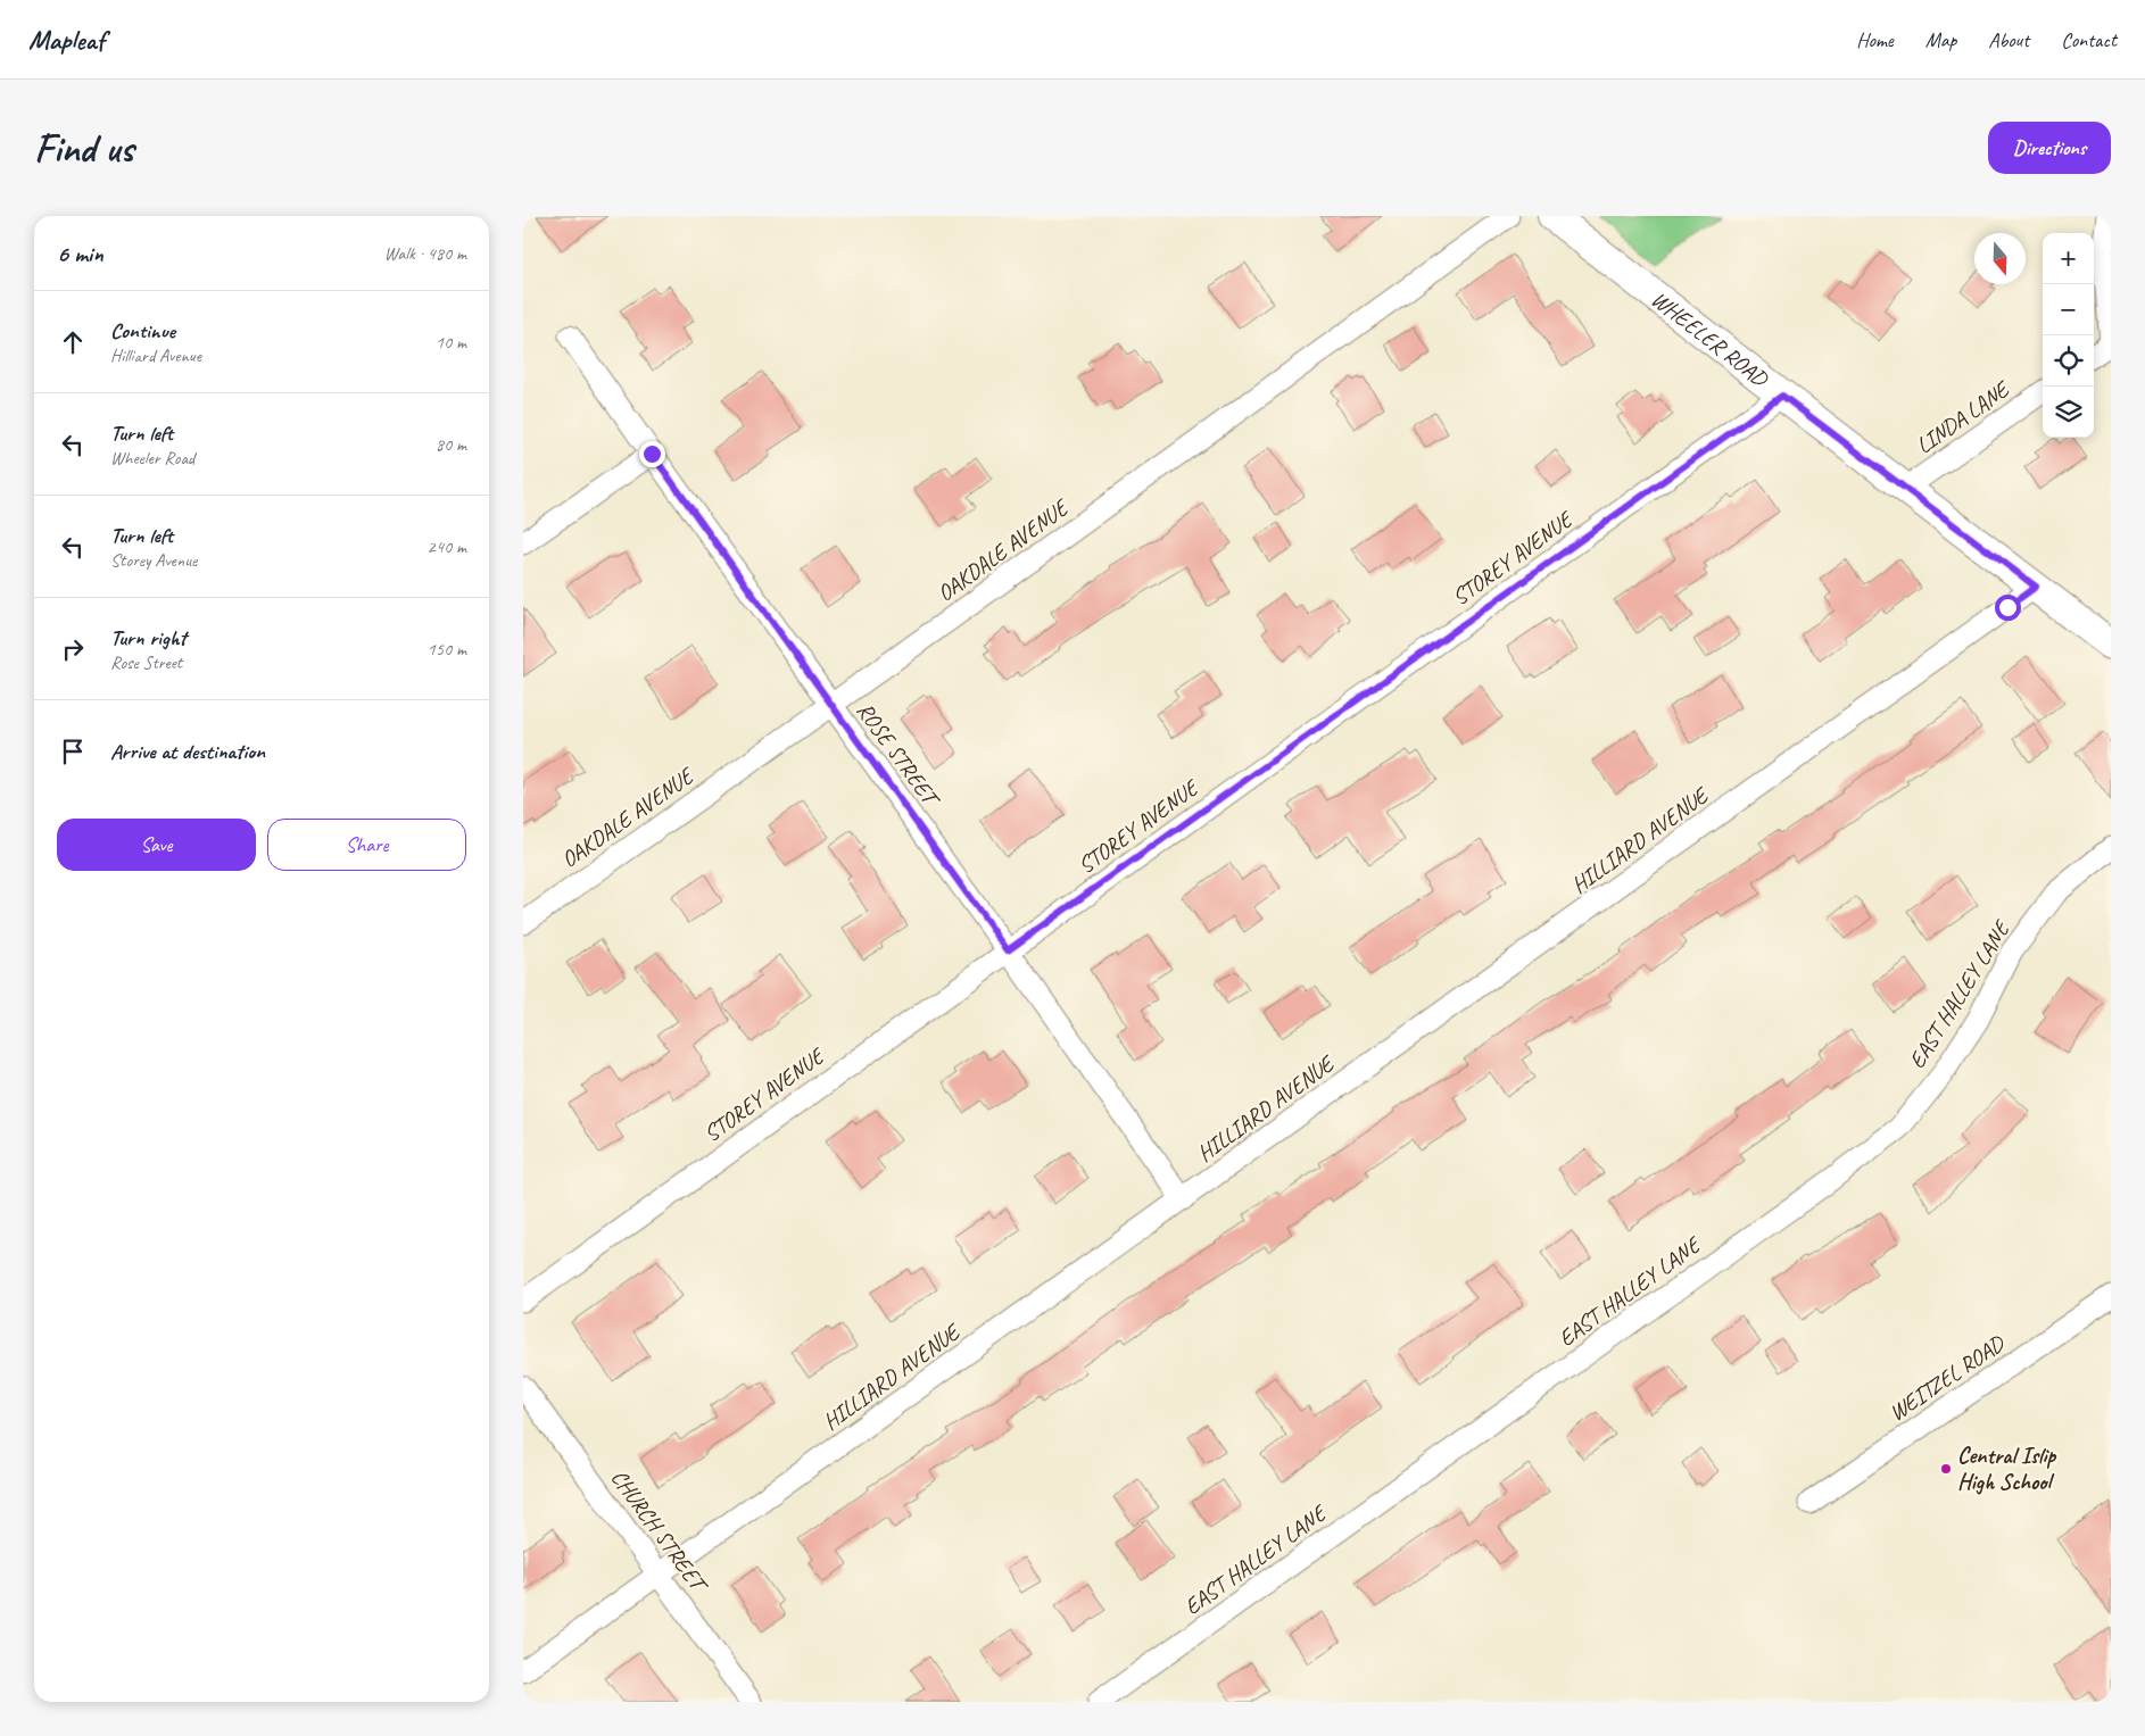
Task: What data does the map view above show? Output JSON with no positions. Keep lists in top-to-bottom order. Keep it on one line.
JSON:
{"streets":{"main road":["WHEELER ROAD"],"street":["LINDA LANE","OAKDALE AVENUE","STOREY AVENUE","ROSE STREET","HILLIARD AVENUE","EAST HALLEY LANE","WEITZEL ROAD","CHURCH STREET"]},"crossings":[["WHEELER ROAD","LINDA LANE"],["WHEELER ROAD","STOREY AVENUE"],["WHEELER ROAD","HILLIARD AVENUE"],["OAKDALE AVENUE","ROSE STREET"],["STOREY AVENUE","ROSE STREET"],["ROSE STREET","HILLIARD AVENUE"],["HILLIARD AVENUE","CHURCH STREET"]],"places":["Central Islip High School"],"north":"bottom","page":{"header":"Mapleaf","nav":["Home","Map","About","Contact"],"buttons":["Directions",["Save","Share"]],"title":"Find us","heading":["6 min","Walk · 480 m"],"map_buttons":["+","−"],"list":[["Continue","Hilliard Avenue","10 m"],["Turn left","Wheeler Road","80 m"],["Turn left","Storey Avenue","240 m"],["Turn right","Rose Street","150 m"],"Arrive at destination"]}}
